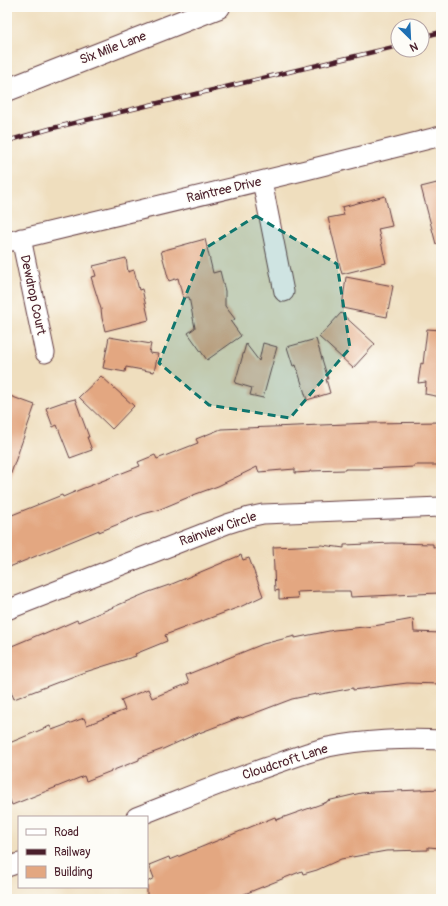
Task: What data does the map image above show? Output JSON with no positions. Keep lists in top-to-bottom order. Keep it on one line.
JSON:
{"streets":{"street":["Six Mile Lane","Raintree Drive","Dewdrop Court","Rainview Circle","Cloudcroft Lane"]},"crossings":[["Raintree Drive","Dewdrop Court"]],"legend":["Road","Railway","Building"],"north":"bottom right"}
